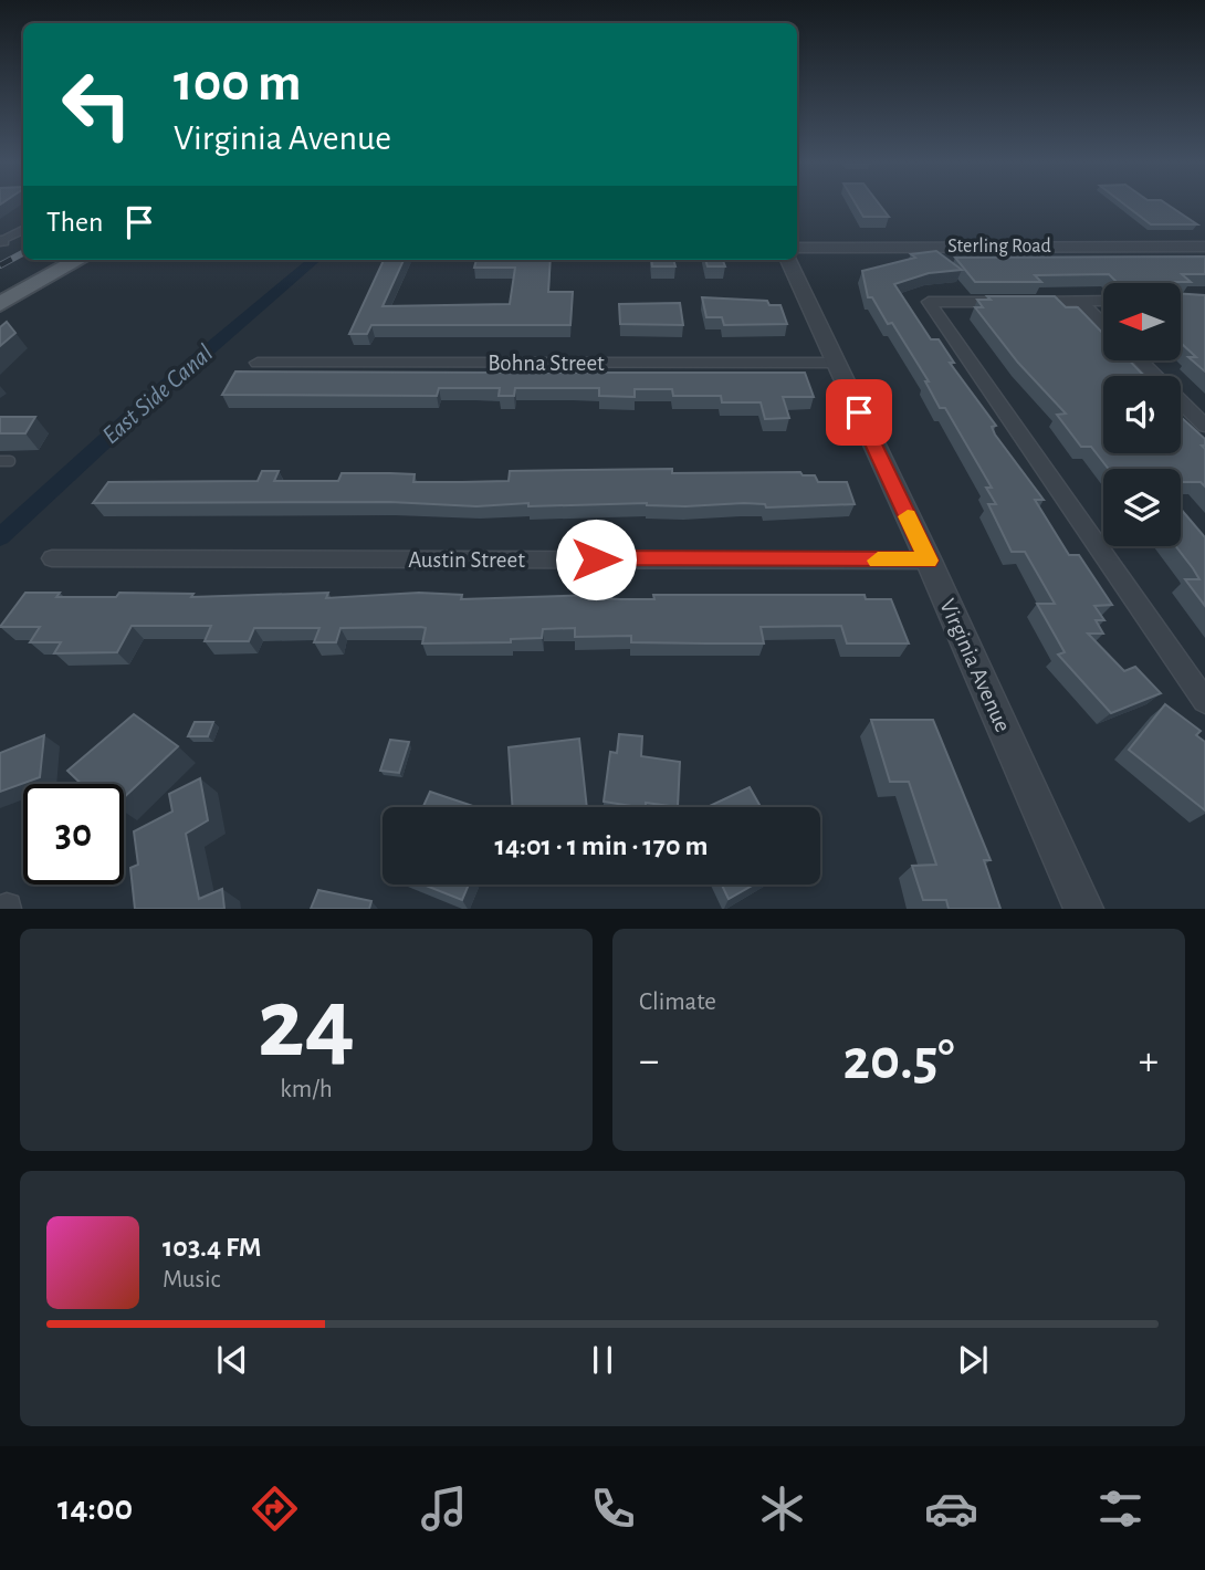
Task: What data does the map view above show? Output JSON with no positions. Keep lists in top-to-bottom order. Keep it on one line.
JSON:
{"streets":{"street":["Sterling Road","Bohna Street","Austin Street","Virginia Avenue"]},"crossings":[["Bohna Street","Virginia Avenue"],["Austin Street","Virginia Avenue"]],"water":["East Side Canal"],"north":"left","page":{"turn":["100 m","Virginia Avenue"],"then":"Then","limit":"30","trip":"14:01 · 1 min · 170 m","tile":[["24","km/h"],"Climate"],"heat":["−","20.5°","+"],"song":["103.4 FM","Music"],"tabs":"14:00"}}
